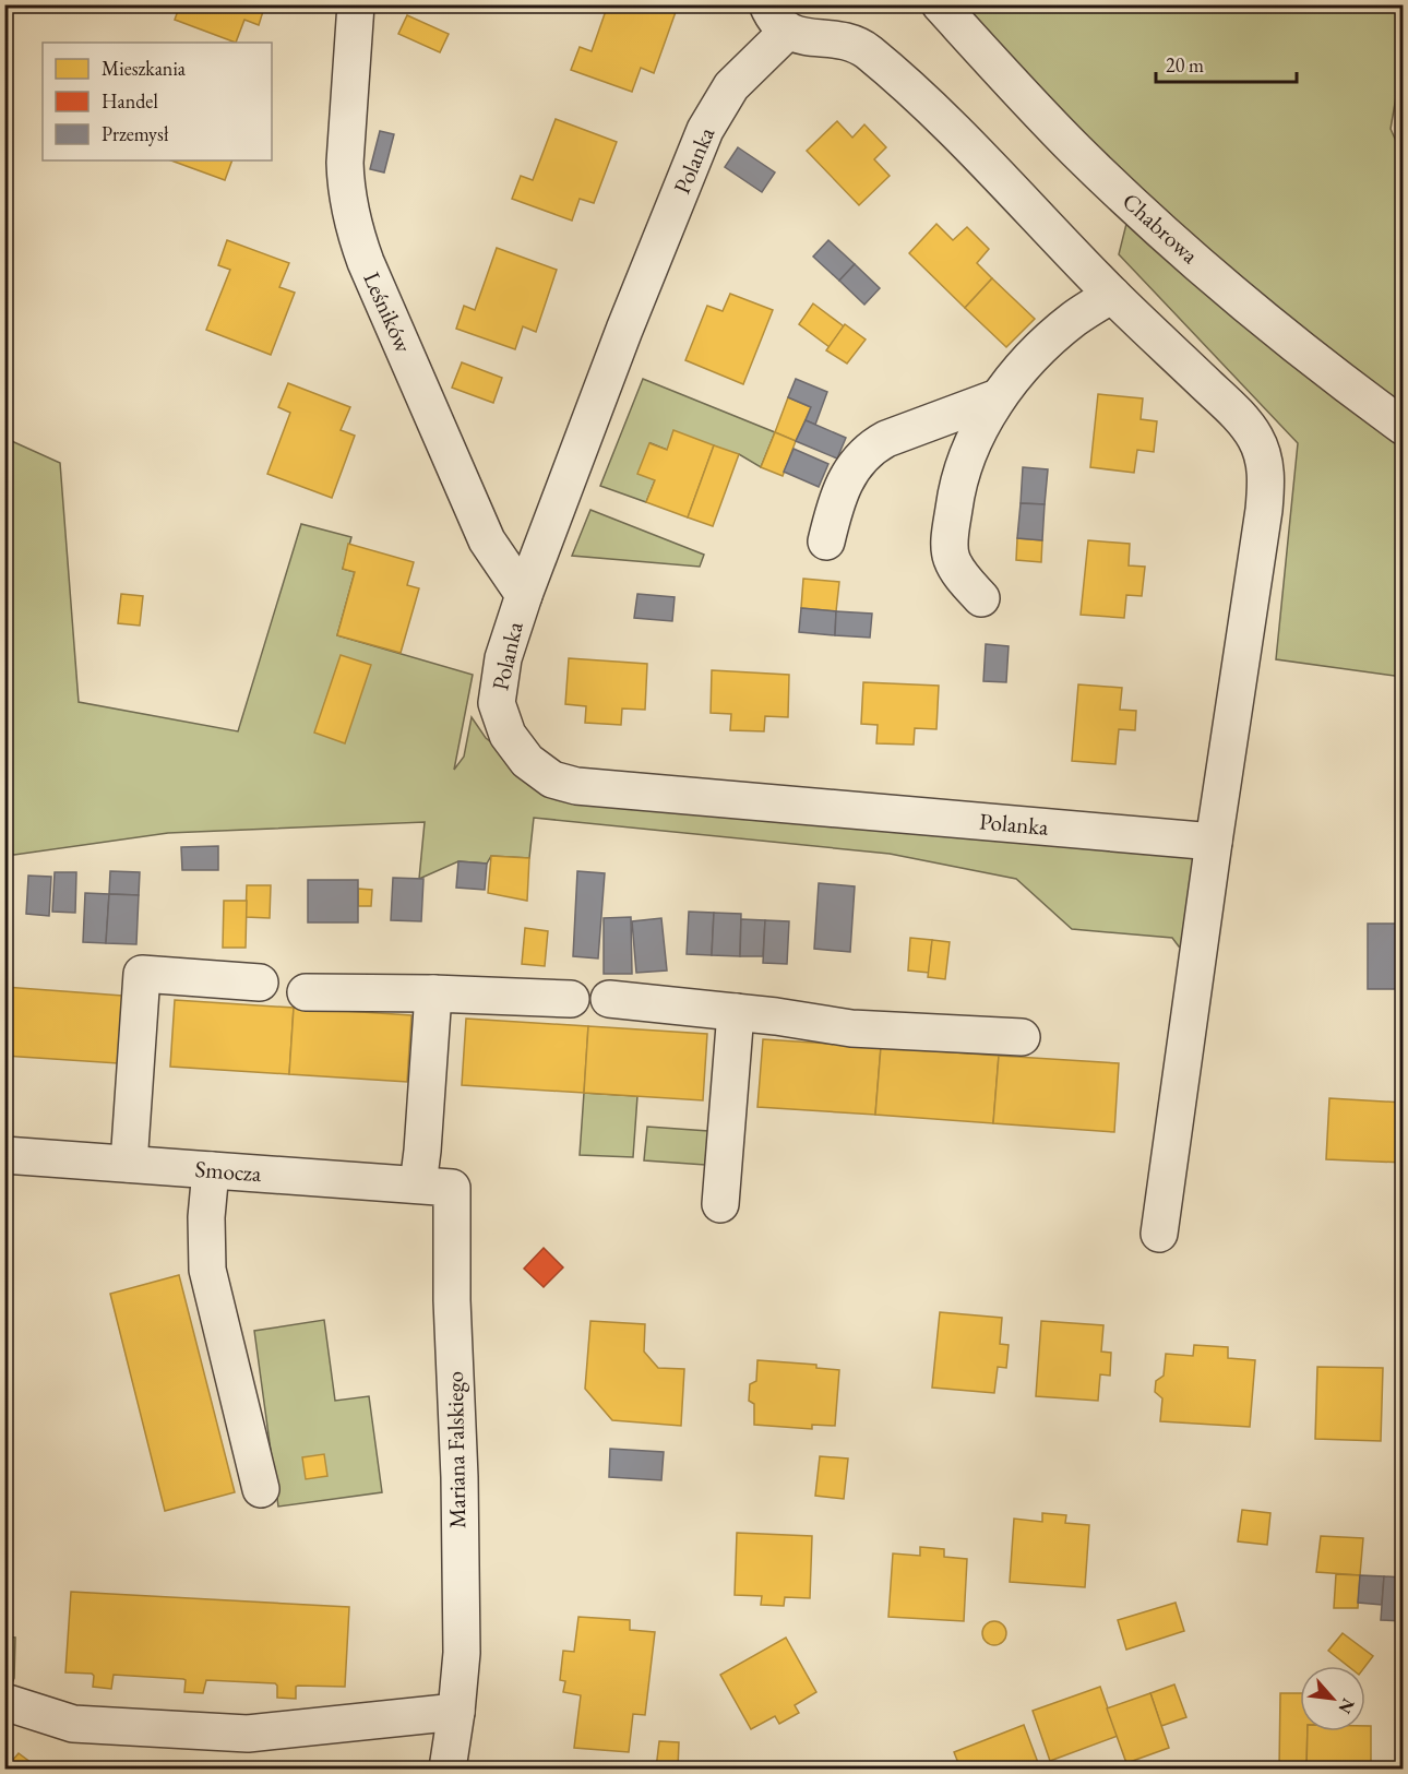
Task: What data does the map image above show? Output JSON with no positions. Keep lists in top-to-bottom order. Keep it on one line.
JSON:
{"streets":{"street":["Polanka","Chabrowa","Leśników","Smocza","Mariana Falskiego"]},"crossings":[["Polanka","Leśników"],["Smocza","Mariana Falskiego"]],"legend":["Mieszkania","Handel","Przemysł"],"scale_bar":"20 m","north":"bottom right"}
